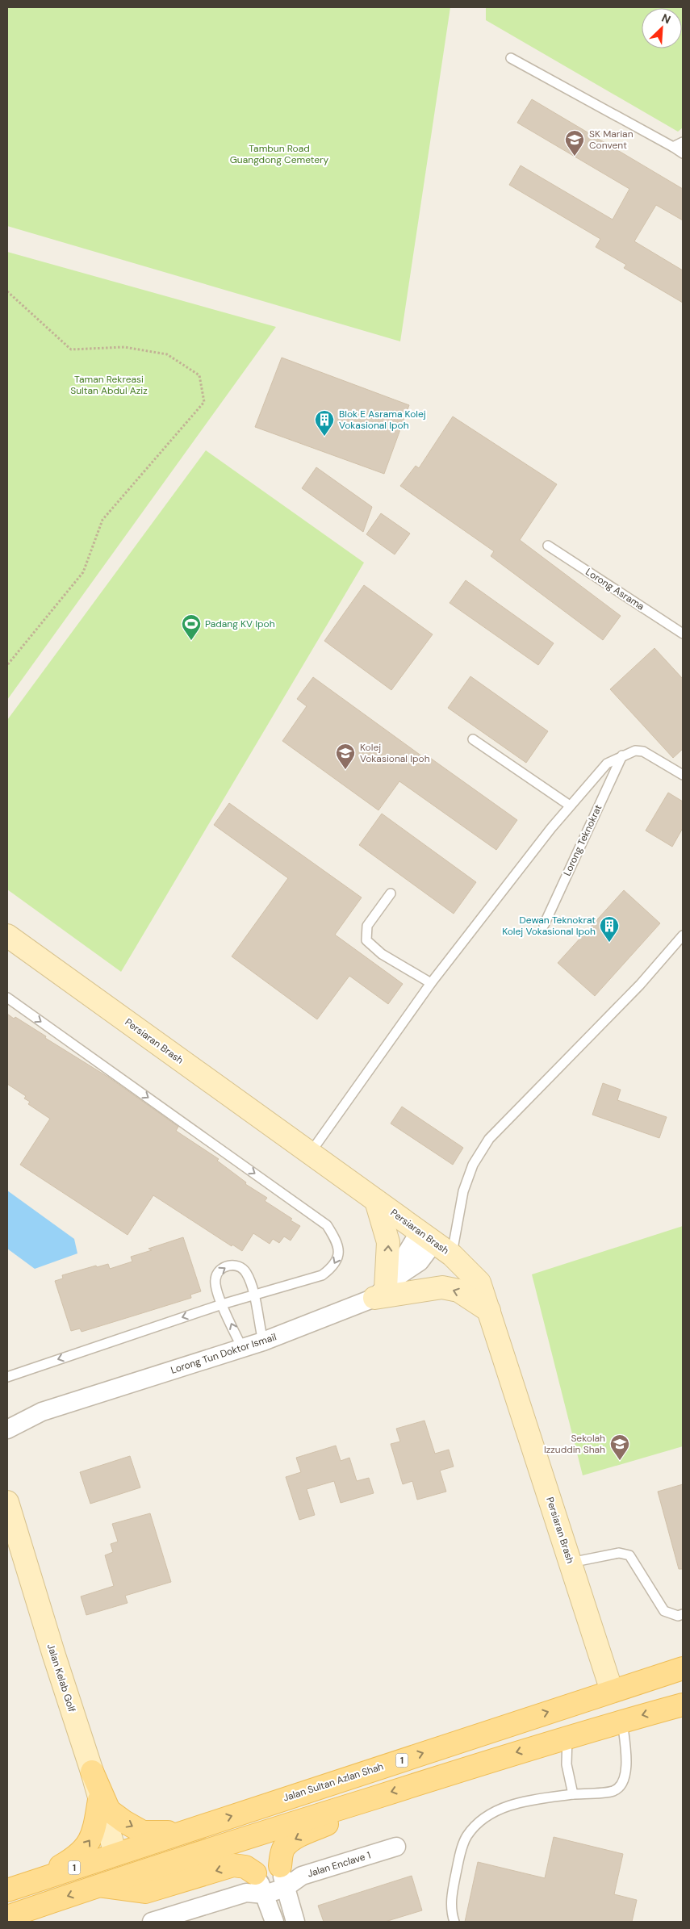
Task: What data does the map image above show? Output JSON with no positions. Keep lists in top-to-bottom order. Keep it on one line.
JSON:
{"streets":{"main road":["1","Jalan Sultan Azlan Shah"],"street":["Persiaran Brash","Lorong Tun Doktor Ismail","Jalan Kelab Golf","Jalan Enclave 1"],"lane":["Lorong Asrama","Lorong Teknokrat"]},"crossings":[["Persiaran Brash","Jalan Sultan Azlan Shah"],["Jalan Kelab Golf","Jalan Sultan Azlan Shah"]],"parks":["Tambun Road Guangdong Cemetery","Taman Rekreasi Sultan Abdul Aziz"],"places":{"school or university":["SK Marian Convent","Kolej Vokasional Ipoh","Sekolah Izzuddin Shah"],"building":["Blok E Asrama Kolej Vokasional Ipoh","Dewan Teknokrat Kolej Vokasional Ipoh"],"sports":["Padang KV Ipoh"]},"north":"top right"}
